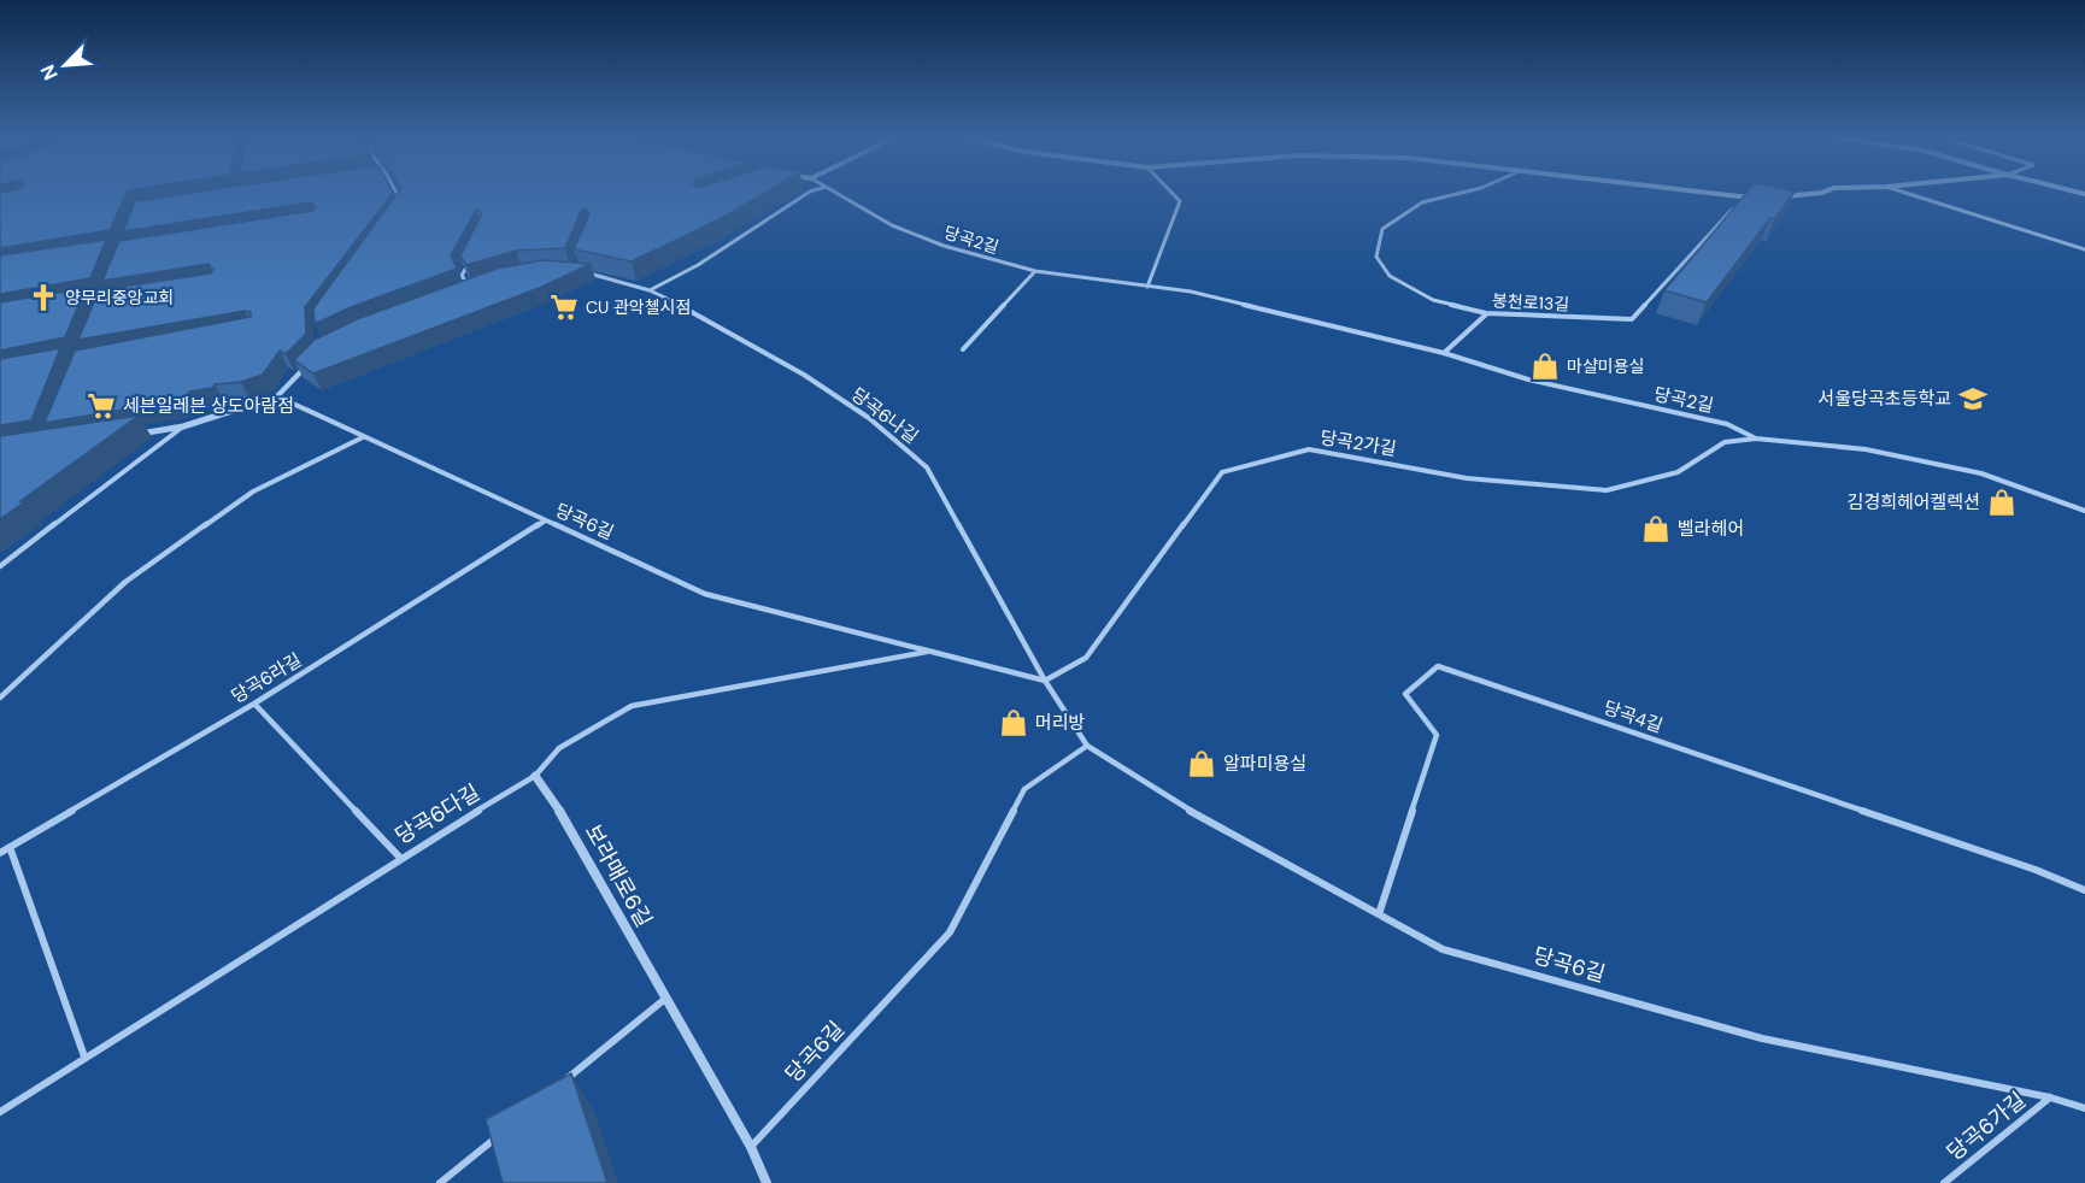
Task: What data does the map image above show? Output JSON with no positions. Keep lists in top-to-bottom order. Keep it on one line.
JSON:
{"streets":{"street":["보라매로6길"],"lane":["당곡2길","봉천로13길","당곡6나길","당곡2가길","당곡6길","당곡6라길","당곡4길","당곡6다길","당곡6가길"]},"crossings":[["당곡2길","당곡2가길"],["당곡6나길","당곡2가길"],["당곡6나길","당곡6길"],["당곡2가길","당곡6길"],["당곡6길","당곡6라길"],["당곡6길","당곡4길"],["당곡6길","당곡6다길"],["당곡6길","보라매로6길"],["당곡6길","당곡6가길"],["당곡6다길","보라매로6길"]],"places":{"church":["양무리중앙교회"],"supermarket":["CU 관악첼시점","세븐일레븐 상도아람점"],"shop":["마샬미용실","김경희헤어켈렉션","벨라헤어","머리방","알파미용실"],"school or university":["서울당곡초등학교"]},"north":"bottom left"}
